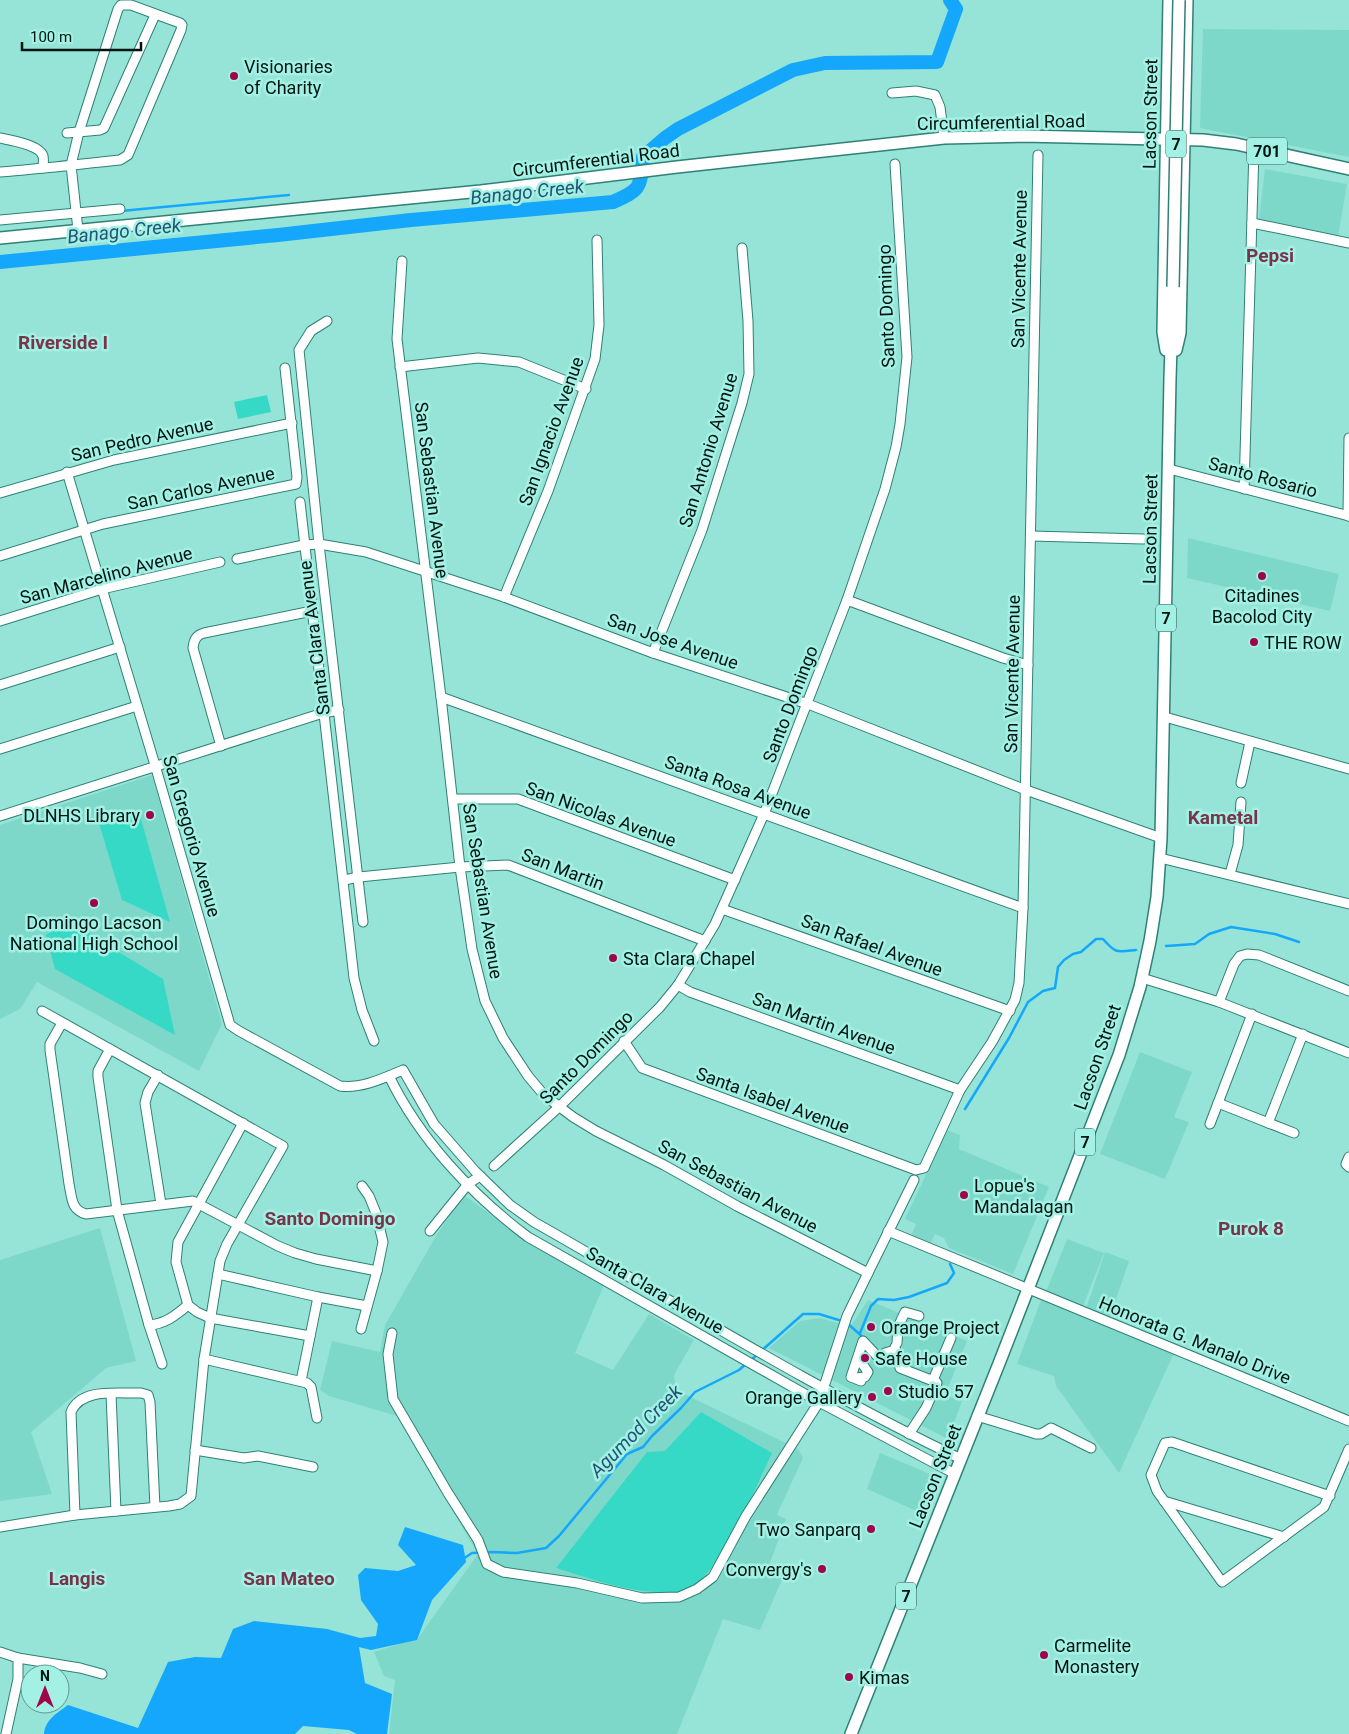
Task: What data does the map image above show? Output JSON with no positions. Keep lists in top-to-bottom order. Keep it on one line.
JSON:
{"streets":{"main road":["Lacson Street","Circumferential Road","7","701"],"street":["San Vicente Avenue","Santo Domingo","San Ignacio Avenue","San Pedro Avenue","San Antonio Avenue","Santo Rosario","San Carlos Avenue","San Sebastian Avenue","San Marcelino Avenue","Santa Clara Avenue","San Jose Avenue","Santa Rosa Avenue","San Nicolas Avenue","San Gregorio Avenue","San Martin","San Rafael Avenue","San Martin Avenue","Santa Isabel Avenue","Honorata G. Manalo Drive"]},"crossings":[["Lacson Street","Circumferential Road"],["Lacson Street","701"],["Lacson Street","Santo Rosario"],["Lacson Street","Santa Clara Avenue"],["Lacson Street","San Jose Avenue"],["Lacson Street","Honorata G. Manalo Drive"],["Circumferential Road","701"],["San Vicente Avenue","San Jose Avenue"],["San Vicente Avenue","Santa Rosa Avenue"],["San Vicente Avenue","San Rafael Avenue"],["San Vicente Avenue","San Martin Avenue"],["San Vicente Avenue","Santa Isabel Avenue"],["Santo Domingo","San Sebastian Avenue"],["Santo Domingo","San Jose Avenue"],["Santo Domingo","Santa Rosa Avenue"],["Santo Domingo","San Nicolas Avenue"],["Santo Domingo","San Martin"],["Santo Domingo","San Rafael Avenue"],["Santo Domingo","San Martin Avenue"],["Santo Domingo","Santa Isabel Avenue"],["San Ignacio Avenue","San Jose Avenue"],["San Pedro Avenue","San Carlos Avenue"],["San Pedro Avenue","San Gregorio Avenue"],["San Antonio Avenue","San Jose Avenue"],["San Carlos Avenue","San Gregorio Avenue"],["San Sebastian Avenue","San Jose Avenue"],["San Sebastian Avenue","Santa Rosa Avenue"],["San Sebastian Avenue","San Nicolas Avenue"],["San Sebastian Avenue","San Martin"],["San Marcelino Avenue","San Gregorio Avenue"],["Santa Clara Avenue","San Jose Avenue"],["Santa Clara Avenue","San Gregorio Avenue"],["Santa Clara Avenue","San Martin"]],"districts":["Pepsi","Riverside I","Kametal","Santo Domingo","Purok 8","Langis","San Mateo"],"water":["Banago Creek","Agumod Creek"],"places":["Visionaries of Charity","Citadines Bacolod City","THE ROW","DLNHS Library","Domingo Lacson National High School","Sta Clara Chapel","Lopue's Mandalagan","Orange Project","Safe House","Studio 57","Orange Gallery","Two Sanparq","Convergy's","Carmelite Monastery","Kimas"],"scale_bar":"100 m","north":"top"}
